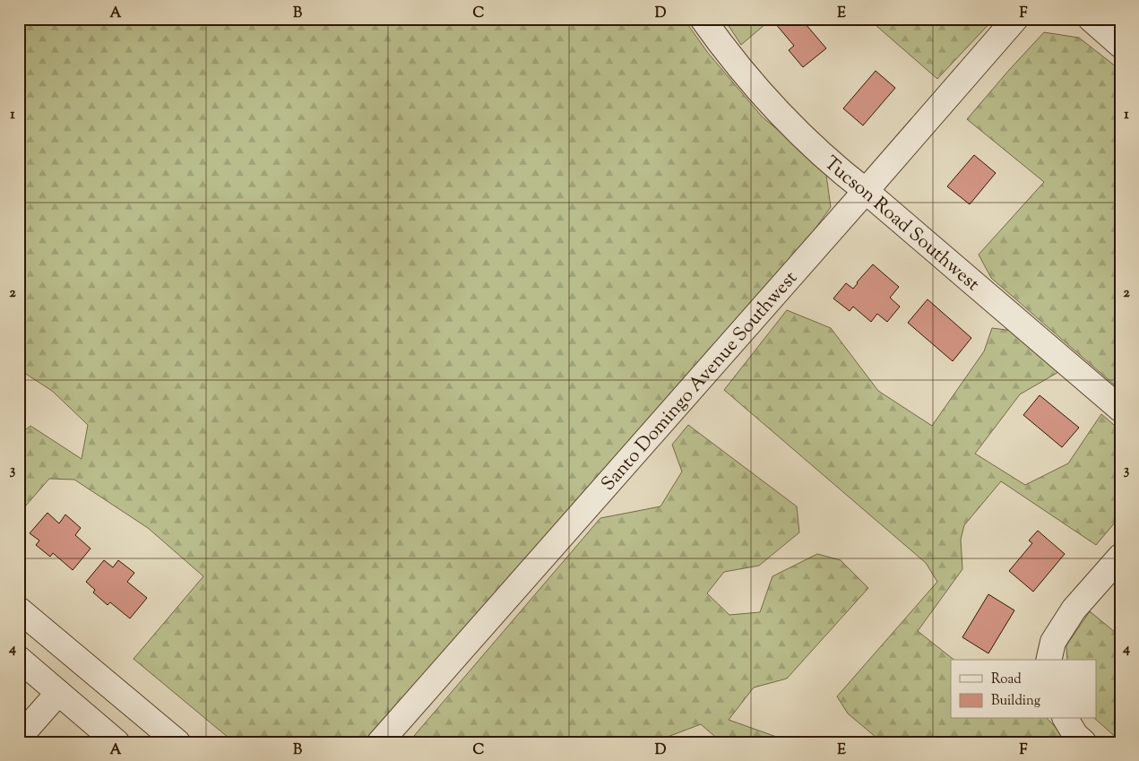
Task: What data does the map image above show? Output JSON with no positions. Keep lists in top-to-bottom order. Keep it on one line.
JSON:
{"streets":{"street":["Tucson Road Southwest","Santo Domingo Avenue Southwest"]},"crossings":[["Tucson Road Southwest","Santo Domingo Avenue Southwest"]],"legend":["Road","Building"],"grid":{"columns":["A","B","C","D","E","F"],"rows":["1","2","3","4"]}}
